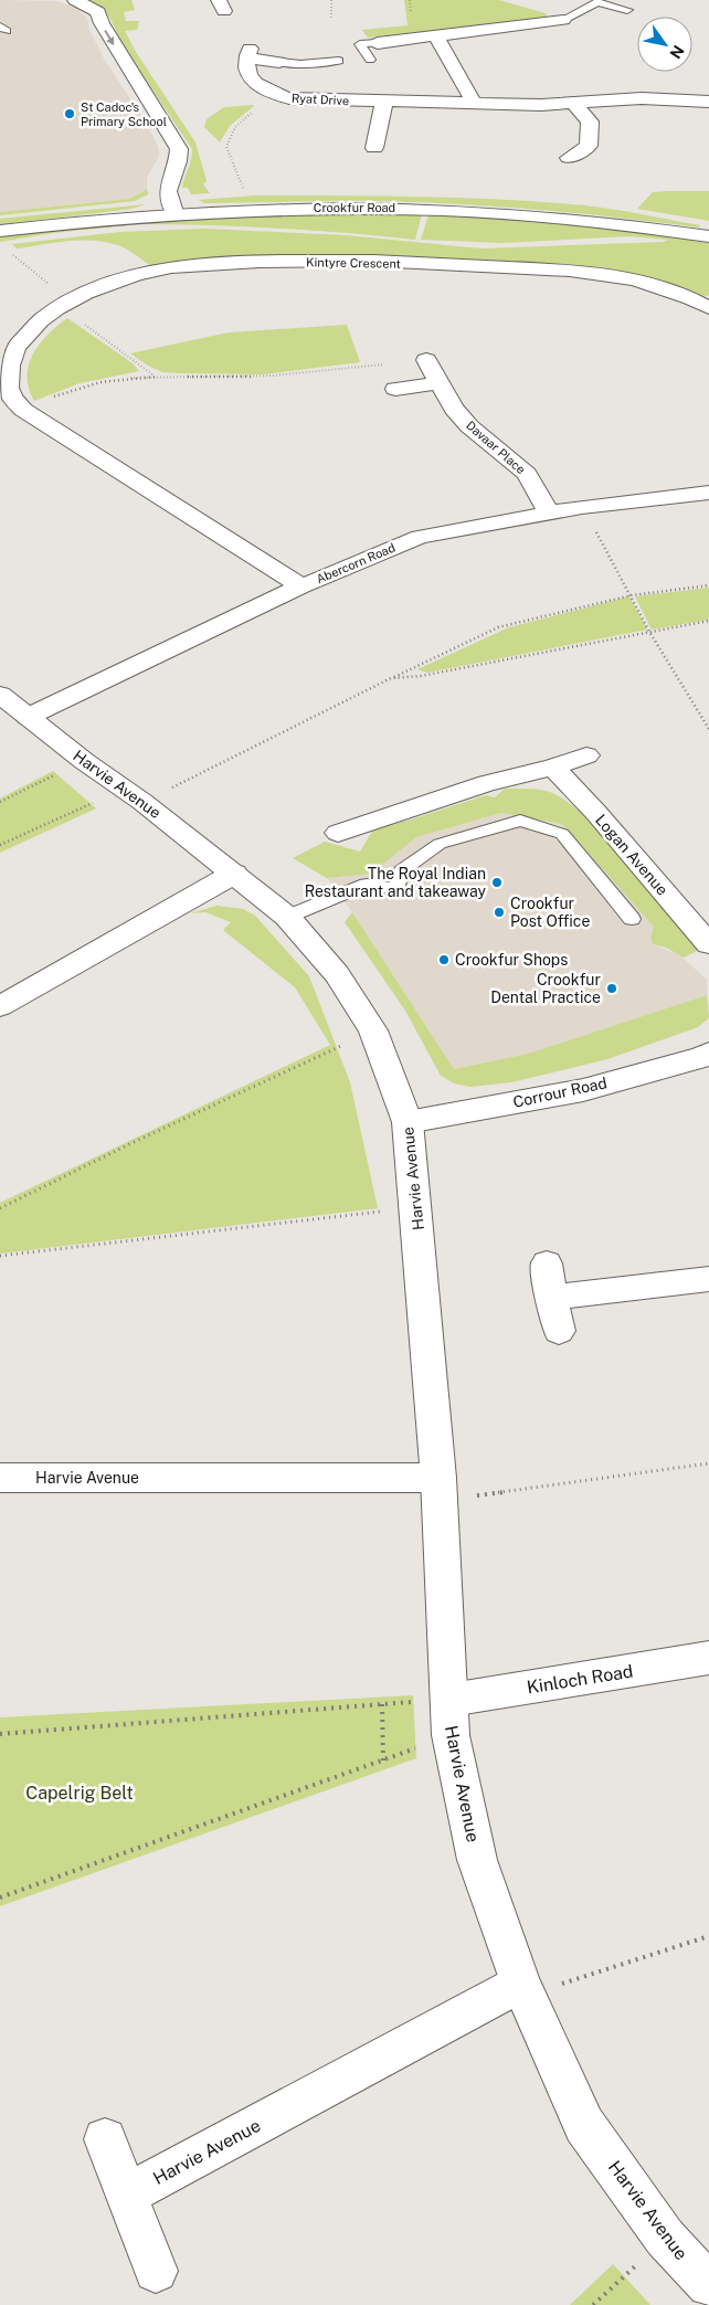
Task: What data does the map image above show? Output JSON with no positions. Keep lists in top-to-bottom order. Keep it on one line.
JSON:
{"streets":{"street":["Ryat Drive","Crookfur Road","Kintyre Crescent","Davaar Place","Abercorn Road","Harvie Avenue","Logan Avenue","Corrour Road","Kinloch Road"]},"crossings":[["Kintyre Crescent","Abercorn Road"],["Davaar Place","Abercorn Road"],["Abercorn Road","Harvie Avenue"],["Harvie Avenue","Corrour Road"],["Harvie Avenue","Kinloch Road"]],"parks":["Capelrig Belt"],"places":["St Cadoc's Primary School","The Royal Indian Restaurant and takeaway","Crookfur Post Office","Crookfur Shops","Crookfur Dental Practice"],"north":"bottom right"}
